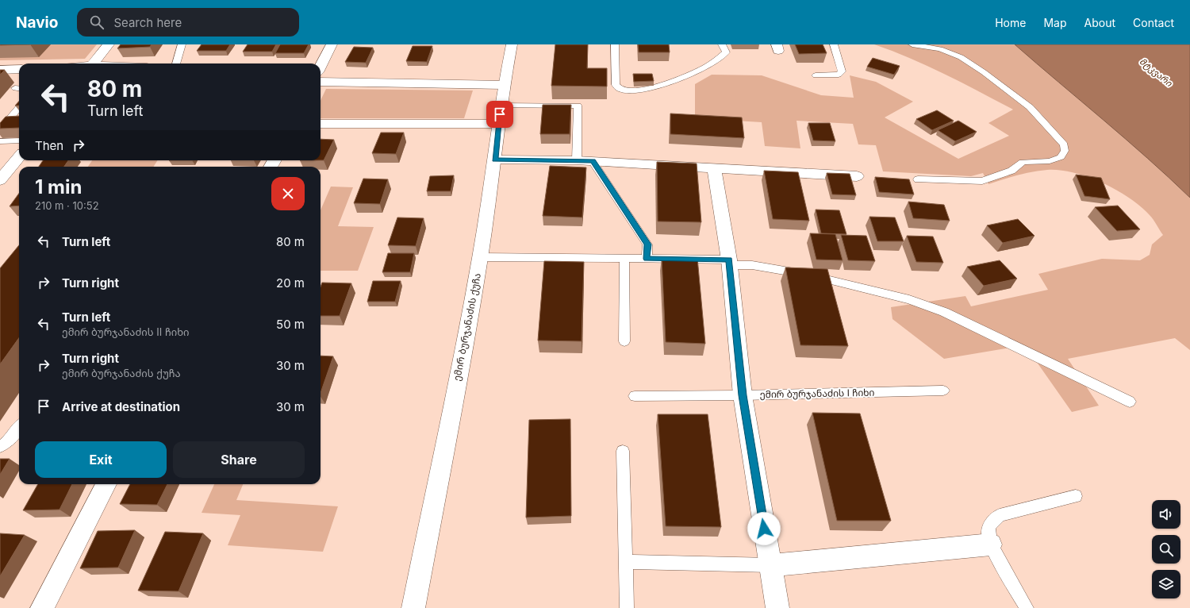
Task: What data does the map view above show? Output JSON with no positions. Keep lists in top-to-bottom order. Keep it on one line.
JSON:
{"streets":{"street":["ემირ ბურჯანაძის ქუჩა"],"lane":["ემირ ბურჯანაძის I ჩიხი"]},"water":["მტკვარი"],"page":{"header":"Navio","search":"Search here","nav":["Home","Map","About","Contact"],"turn":["80 m","Turn left"],"then":"Then","heading":["1 min","210 m · 10:52"],"list":[{"name":"Turn left","value":"80 m"},{"name":"Turn right","value":"20 m"},{"name":"Turn left","note":"ემირ ბურჯანაძის II ჩიხი","value":"50 m"},{"name":"Turn right","note":"ემირ ბურჯანაძის ქუჩა","value":"30 m"},{"name":"Arrive at destination","value":"30 m"}],"buttons":["Exit","Share"]}}
